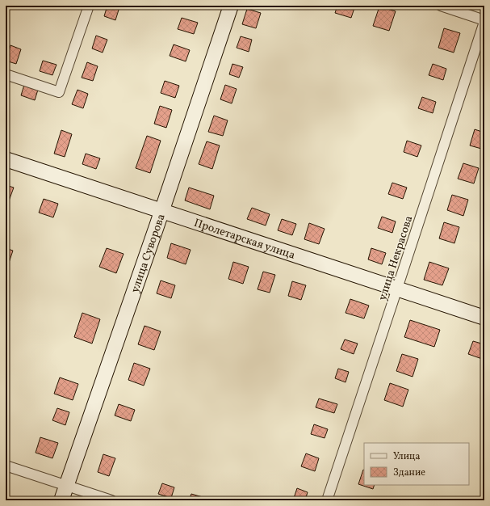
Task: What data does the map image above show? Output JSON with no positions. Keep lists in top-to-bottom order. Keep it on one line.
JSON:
{"streets":{"main road":["Пролетарская улица","улица Суворова"],"street":["улица Некрасова"]},"crossings":[["Пролетарская улица","улица Суворова"],["Пролетарская улица","улица Некрасова"]],"legend":["Улица","Здание"]}
